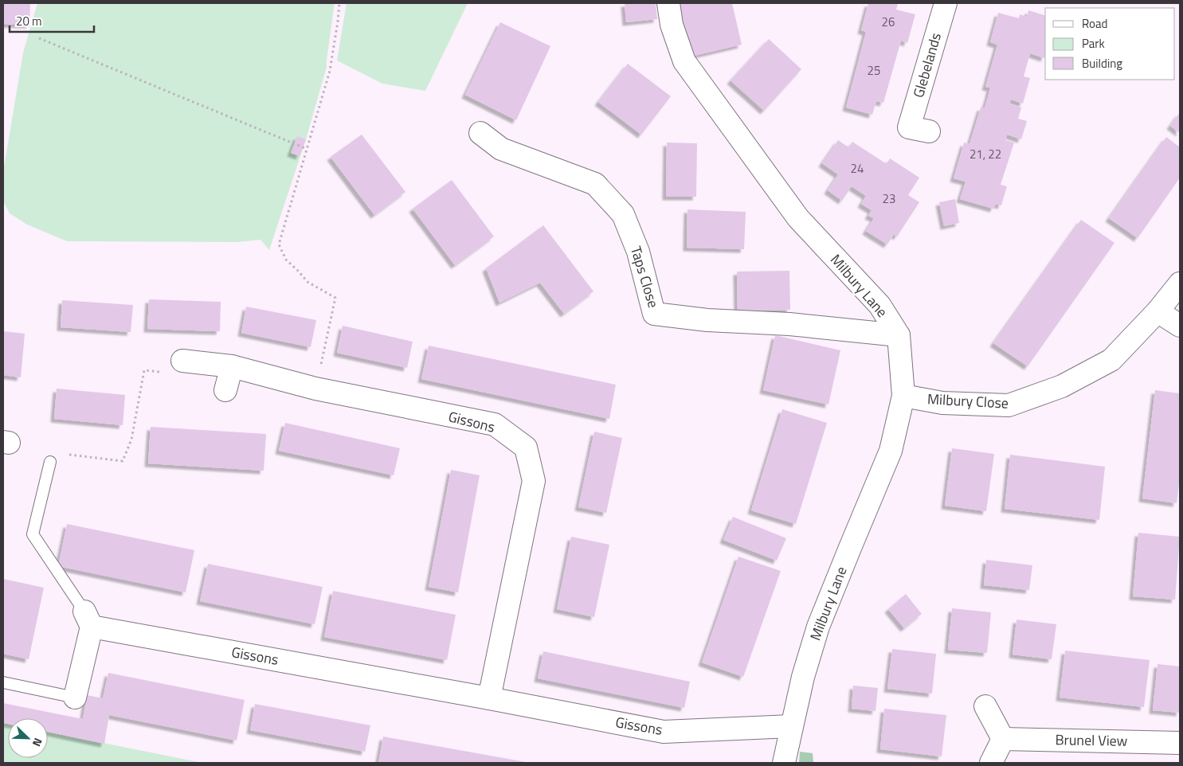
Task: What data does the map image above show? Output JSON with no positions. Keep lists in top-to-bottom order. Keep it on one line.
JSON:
{"streets":{"street":["Glebelands","Taps Close","Milbury Lane","Milbury Close","Gissons","Brunel View"]},"crossings":[["Taps Close","Milbury Lane"],["Milbury Lane","Milbury Close"],["Milbury Lane","Gissons"]],"house_numbers":["26","25","21, 22","24","23"],"legend":["Road","Park","Building"],"scale_bar":"20 m","north":"bottom right"}
